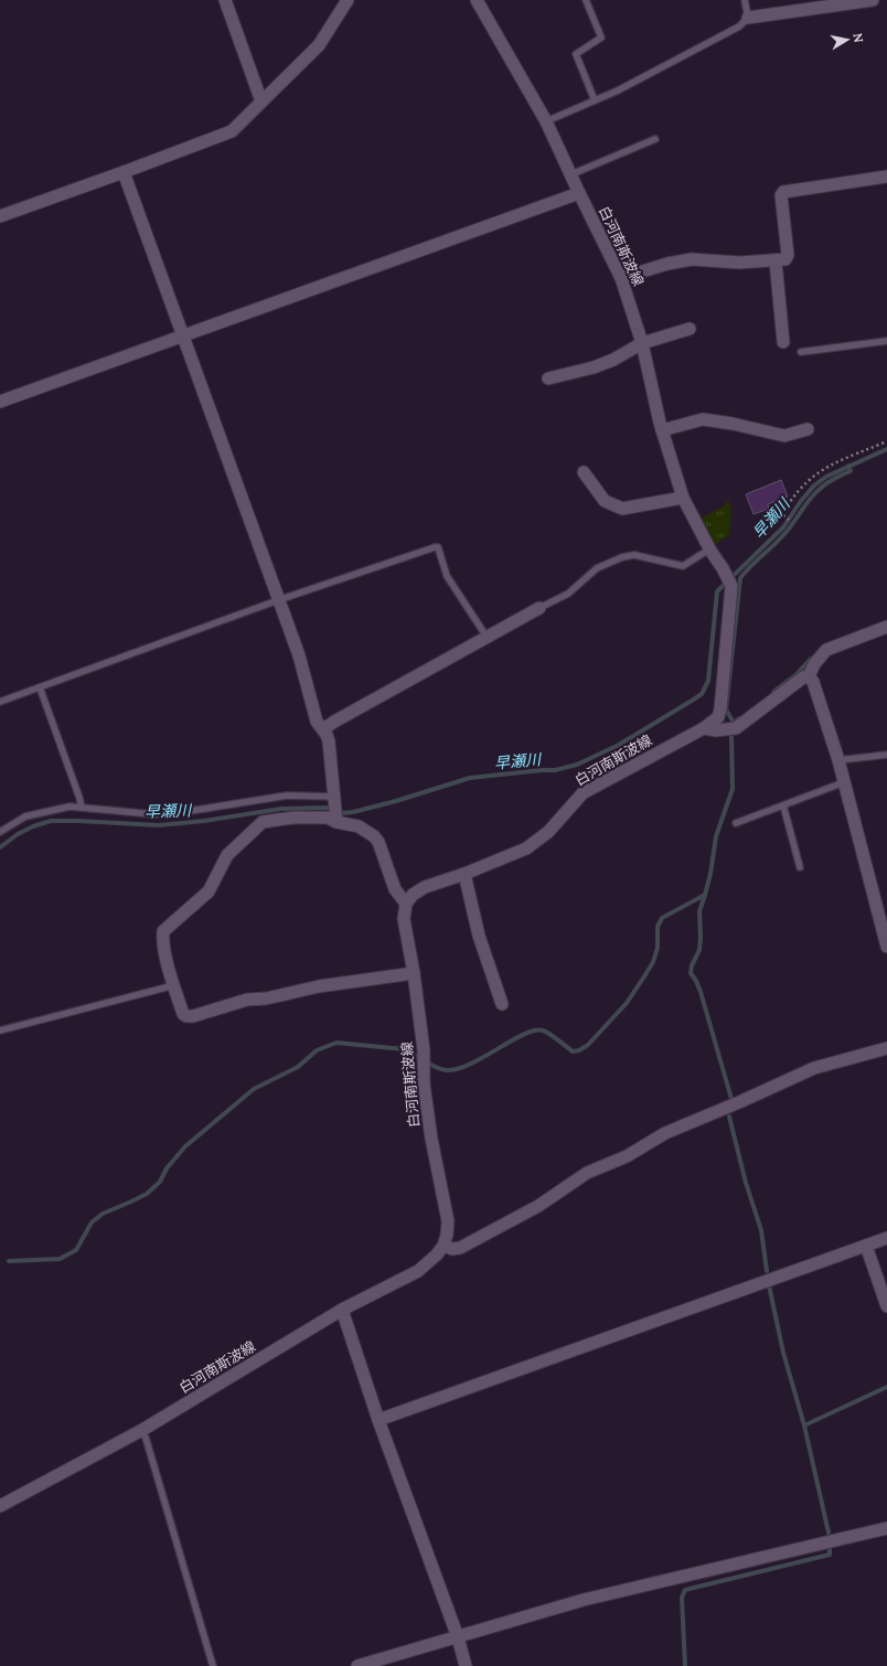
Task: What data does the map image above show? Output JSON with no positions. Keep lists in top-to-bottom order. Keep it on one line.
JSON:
{"streets":{"street":["白河南斯波線"]},"water":["早瀬川"],"north":"right"}
